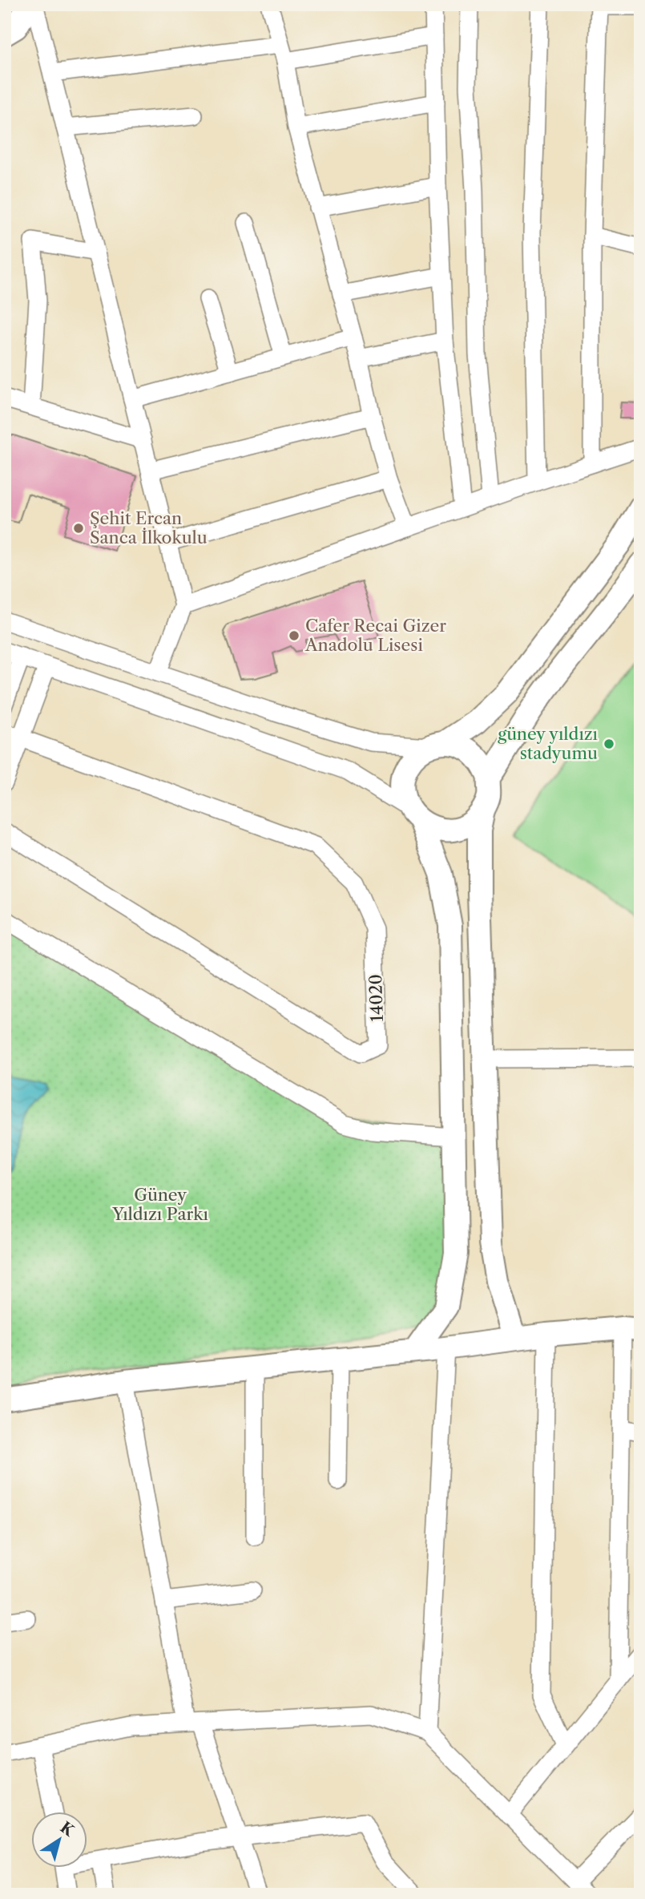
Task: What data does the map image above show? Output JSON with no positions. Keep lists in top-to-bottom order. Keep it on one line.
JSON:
{"streets":{"street":["14020"]},"parks":["Güney Yıldızı Parkı"],"places":["Şehit Ercan Sanca İlkokulu","Cafer Recai Gizer Anadolu Lisesi","güney yıldızı stadyumu"],"north":"top right"}
